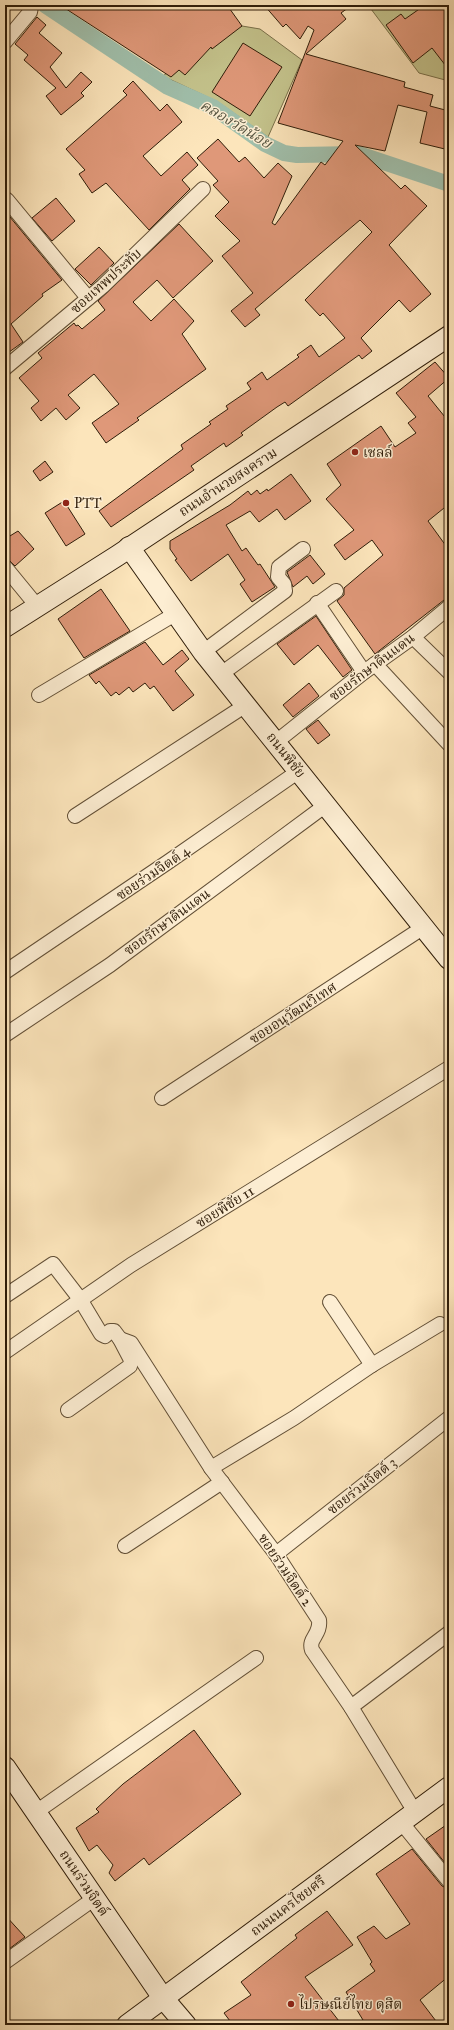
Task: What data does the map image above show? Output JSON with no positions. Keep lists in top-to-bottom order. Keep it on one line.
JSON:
{"streets":{"street":["ซอยเทพประทับ","ถนนอำนวยสงคราม","ซอยรักษาดินแดน","ถนนพิชัย","ซอยร่วมจิตต์ 4","ซอยอนุวัฒนวิเทศ","ซอยพิชัย 11","ซอยร่วมจิตต์ 3","ซอยร่วมจิตต์ 2","ถนนร่วมจิตต์","ถนนนครไชยศรี"]},"crossings":[["ถนนอำนวยสงคราม","ถนนพิชัย"],["ซอยรักษาดินแดน","ถนนพิชัย"],["ถนนพิชัย","ซอยร่วมจิตต์ 4"],["ถนนพิชัย","ซอยอนุวัฒนวิเทศ"],["ซอยร่วมจิตต์ 3","ซอยร่วมจิตต์ 2"],["ซอยร่วมจิตต์ 2","ถนนนครไชยศรี"],["ถนนร่วมจิตต์","ถนนนครไชยศรี"]],"water":["คลองวัดน้อย"],"places":["เชลล์","PTT","ไปรษณีย์ไทย ดุสิต"]}
